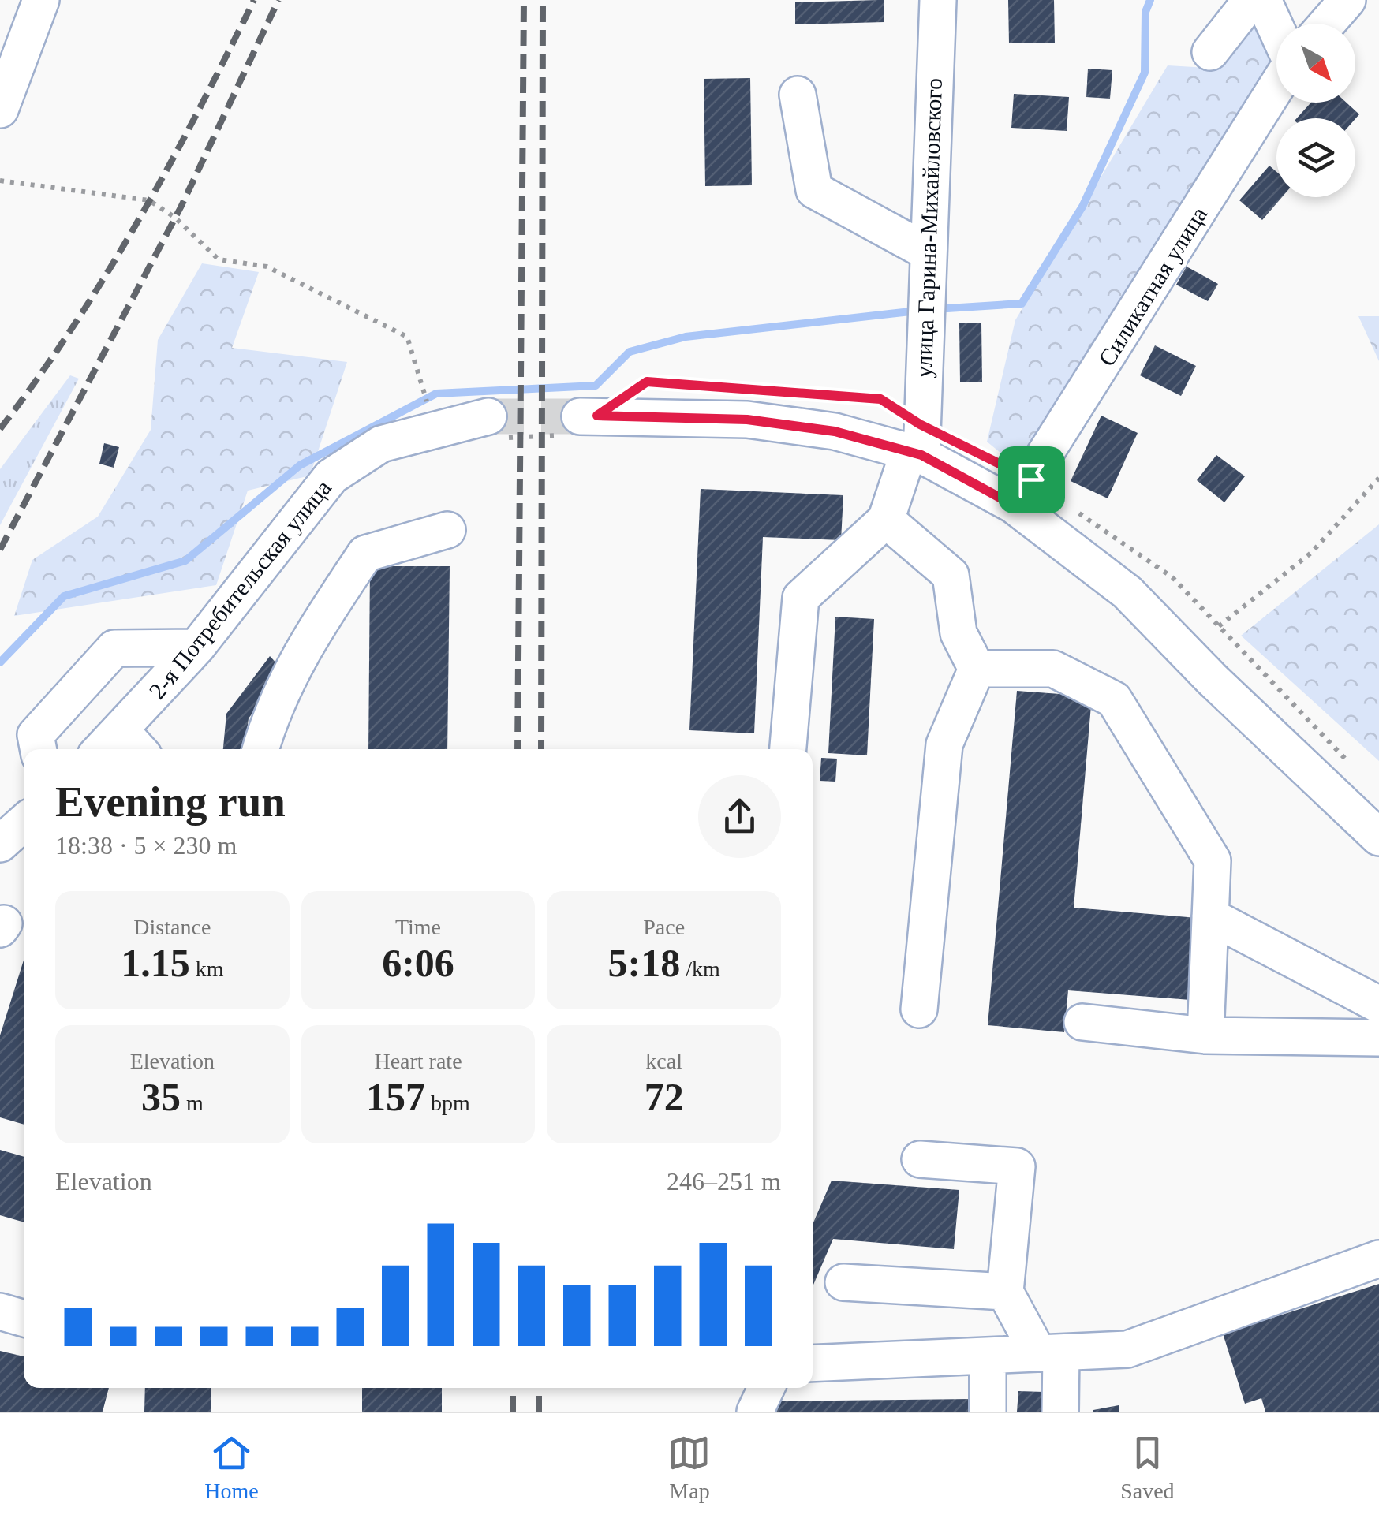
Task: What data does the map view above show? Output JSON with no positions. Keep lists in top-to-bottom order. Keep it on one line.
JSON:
{"streets":{"street":["улица Гарина-Михайловского","Силикатная улица","2-я Потребительская улица"]},"north":"bottom right","page":{"heading":["Evening run","18:38 · 5 × 230 m"],"stats":[["Distance","1.15 km"],["Time","6:06"],["Pace","5:18 /km"],["Elevation","35 m"],["Heart rate","157 bpm"],["kcal","72"]],"chart":["Elevation","246–251 m"],"tabs":["Home","Map","Saved"]}}
